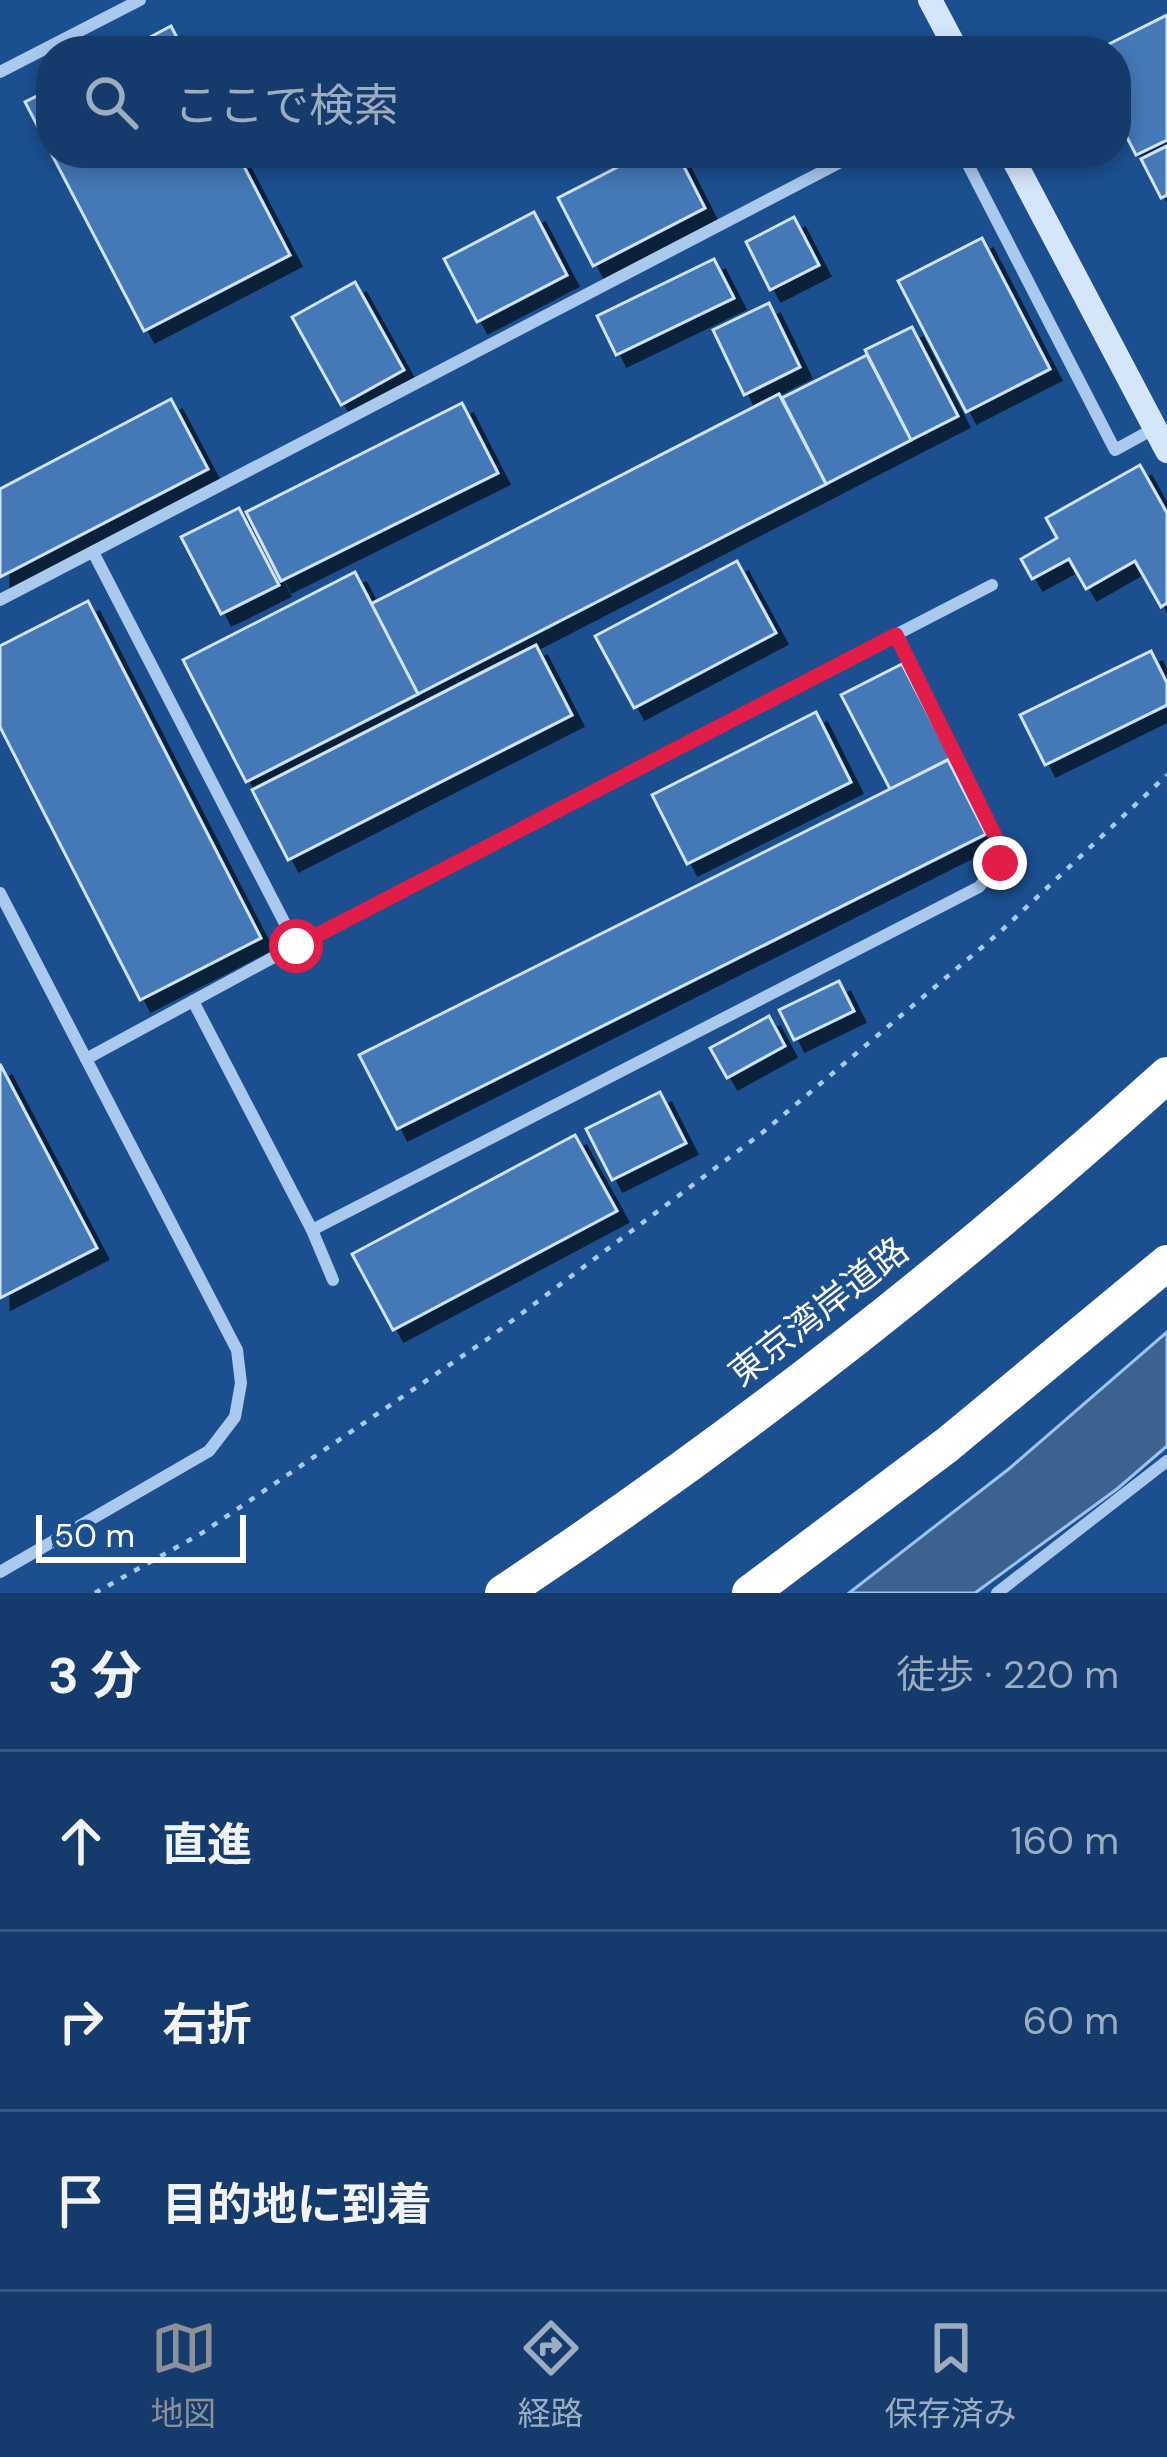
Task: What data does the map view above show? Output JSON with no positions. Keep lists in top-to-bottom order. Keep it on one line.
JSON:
{"streets":{"highway":["東京湾岸道路"]},"scale_bar":"50 m","page":{"search":"ここで検索","scale":"50 m","heading":["3 分","徒歩 · 220 m"],"list":[["直進","160 m"],["右折","60 m"],"目的地に到着"],"nav":["地図","経路","保存済み"]}}
